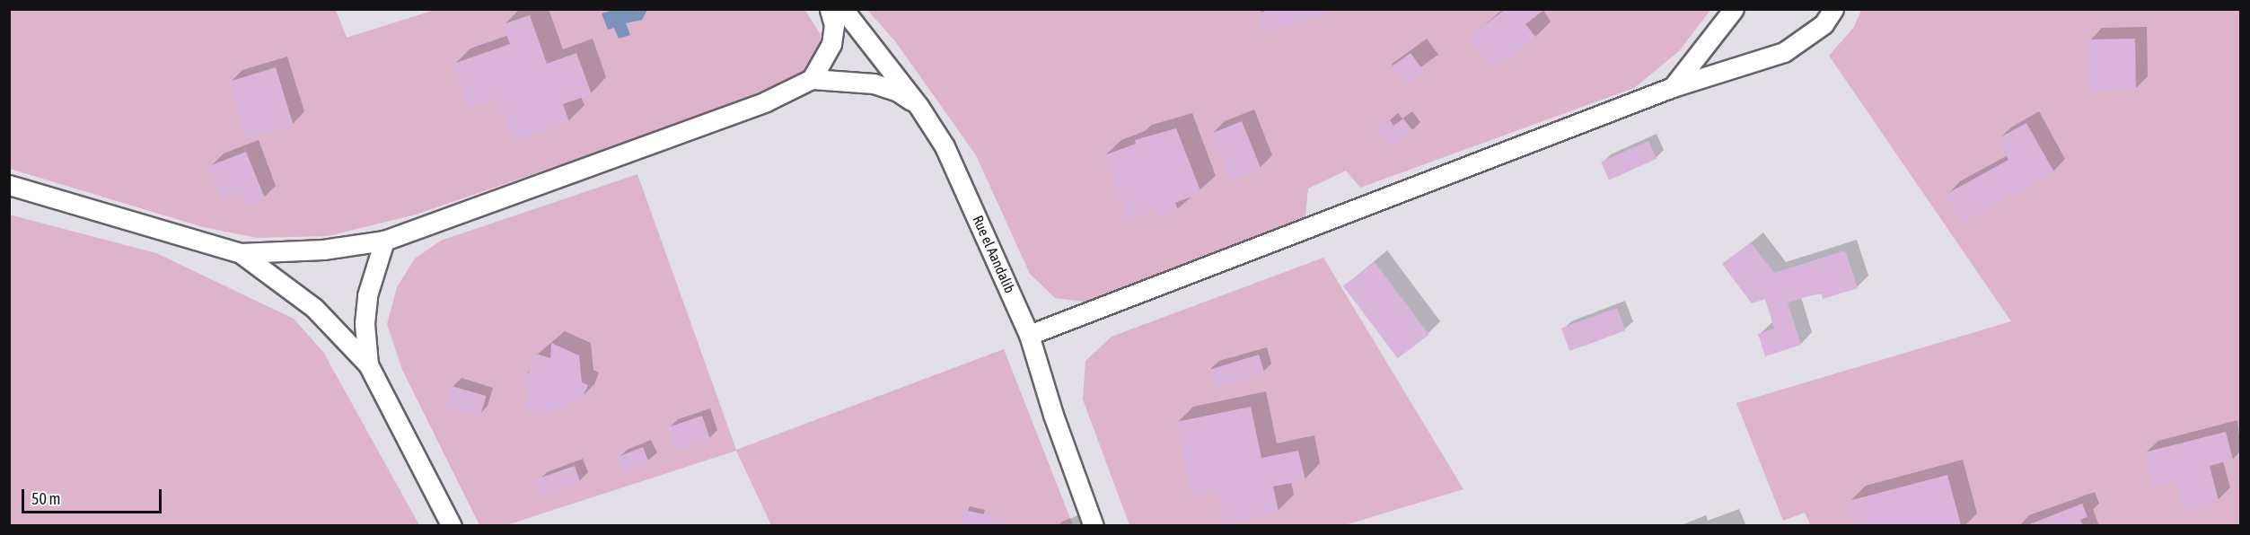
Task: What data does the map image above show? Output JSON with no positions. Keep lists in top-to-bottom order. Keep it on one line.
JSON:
{"streets":{"street":["Rue el Aandalib"]},"scale_bar":"50 m"}
